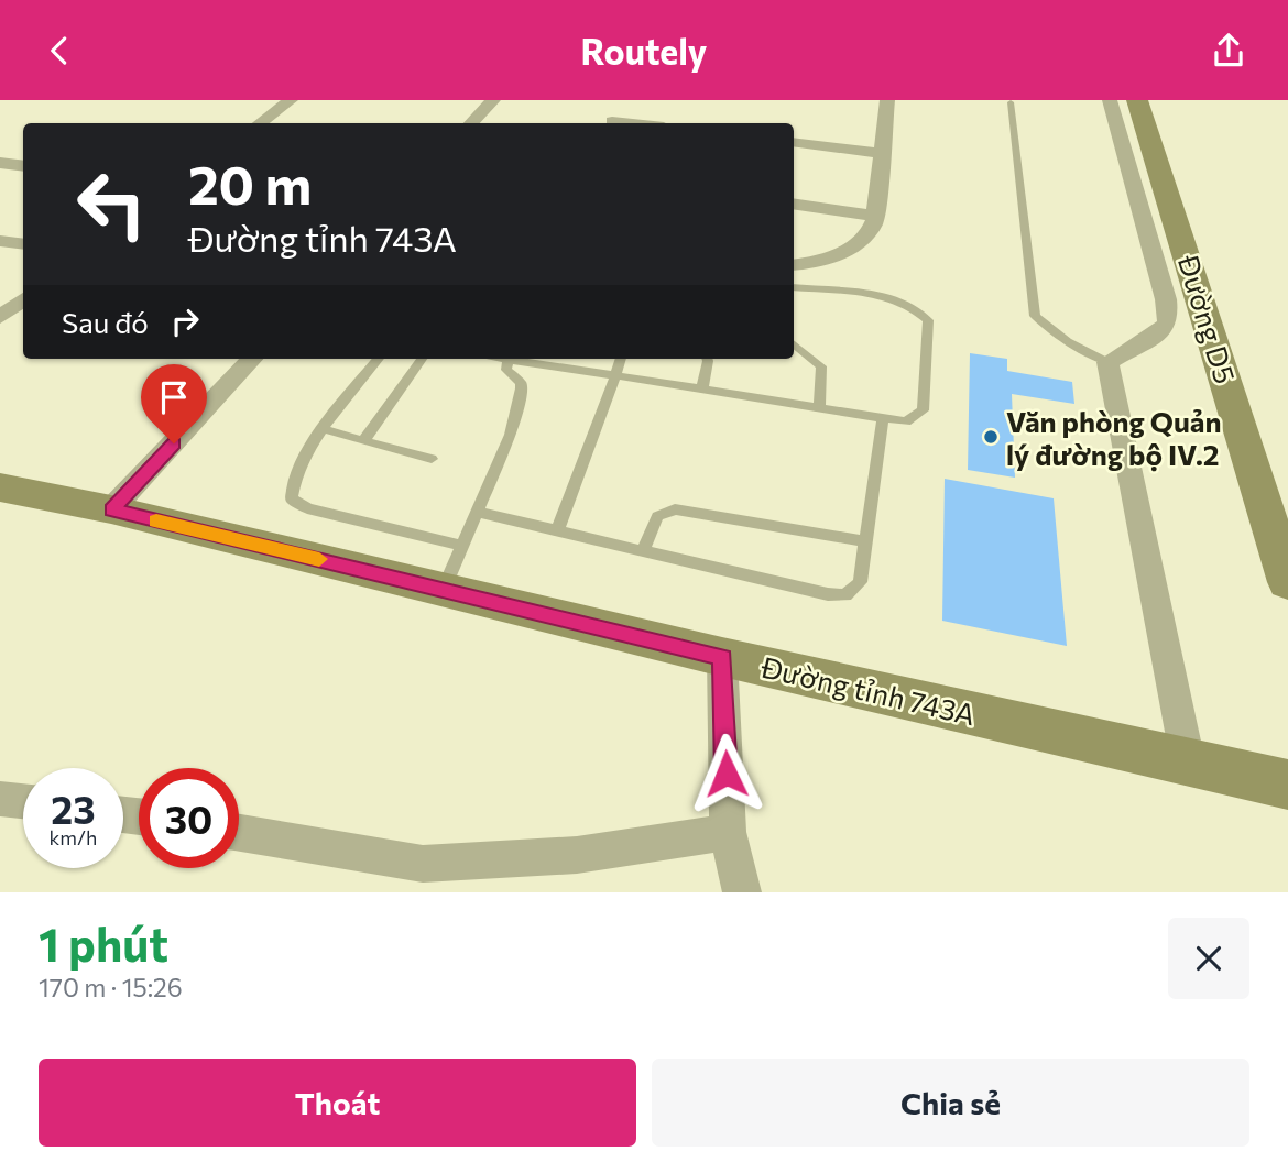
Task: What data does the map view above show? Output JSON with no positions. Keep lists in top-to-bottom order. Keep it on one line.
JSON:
{"streets":{"main road":["Đường D5","Đường tỉnh 743A"]},"places":["Văn phòng Quản lý đường bộ IV.2"],"page":{"header":"Routely","turn":["20 m","Đường tỉnh 743A"],"then":"Sau đó","speed":"23 km/h","limit":"30","heading":["1 phút","170 m · 15:26"],"buttons":["Thoát","Chia sẻ"]}}
